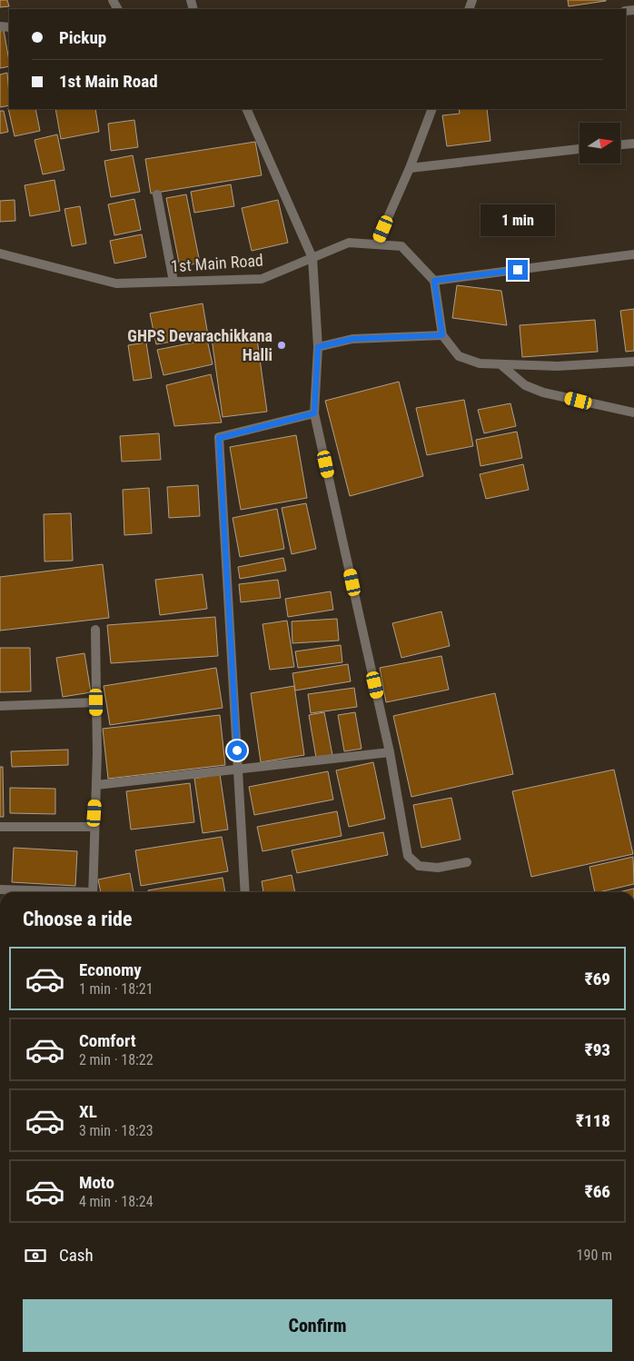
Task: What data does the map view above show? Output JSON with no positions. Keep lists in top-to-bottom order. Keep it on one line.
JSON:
{"streets":{"street":["1st Main Road"]},"places":["GHPS Devarachikkana Halli"],"north":"right","page":{"banner":["Pickup","1st Main Road"],"bubble":"1 min","heading":"Choose a ride","list":[{"name":"Economy","note":"1 min · 18:21","value":"₹69"},{"name":"Comfort","note":"2 min · 18:22","value":"₹93"},{"name":"XL","note":"3 min · 18:23","value":"₹118"},{"name":"Moto","note":"4 min · 18:24","value":"₹66"}],"pay":["Cash","190 m"],"buttons":"Confirm"}}
